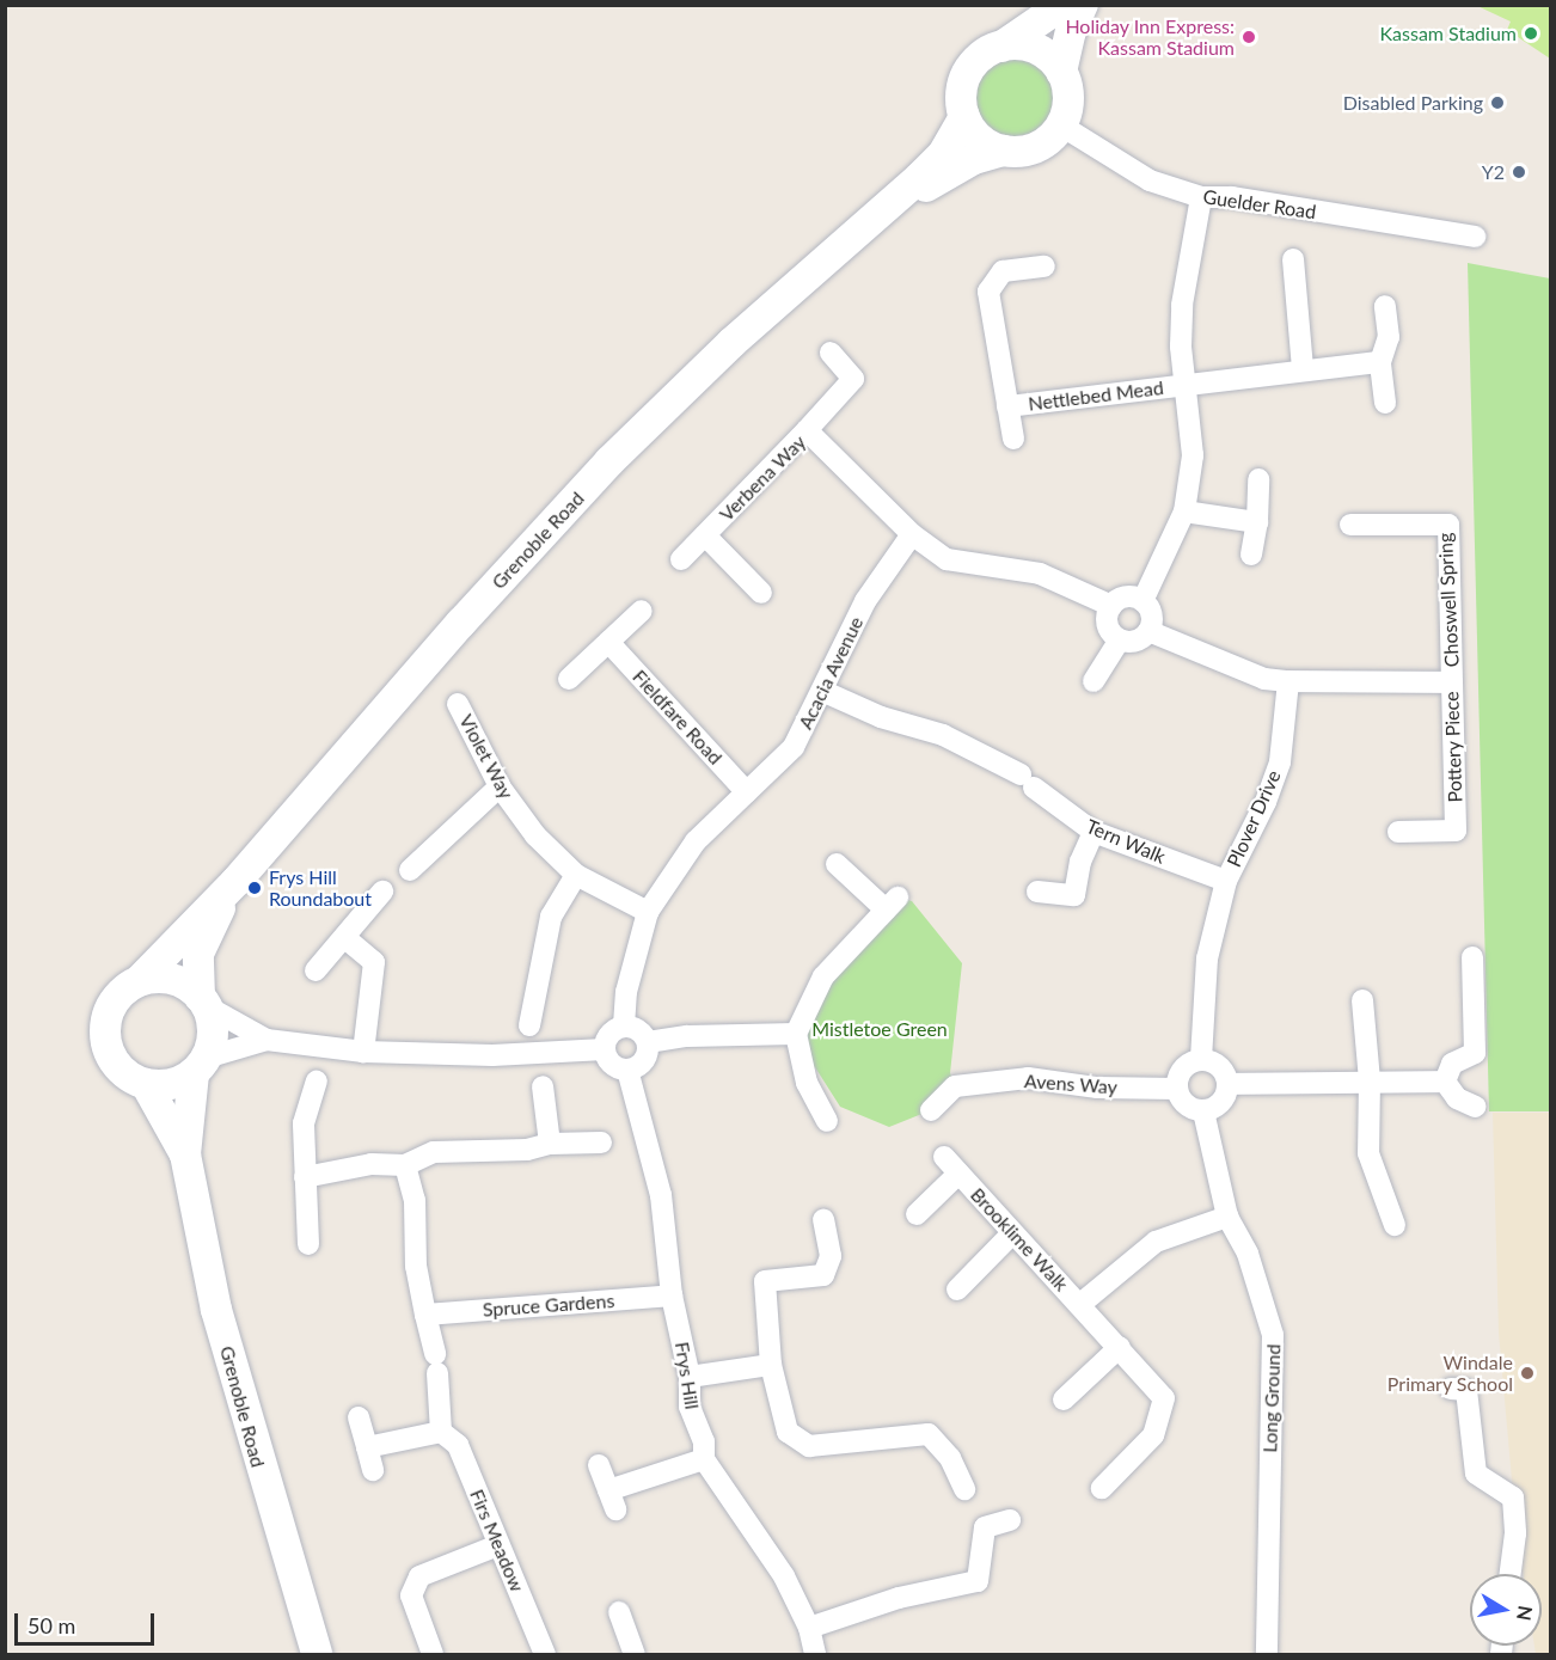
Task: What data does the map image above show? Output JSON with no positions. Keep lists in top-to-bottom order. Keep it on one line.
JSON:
{"streets":{"street":["Guelder Road","Nettlebed Mead","Verbena Way","Grenoble Road","Choswell Spring","Acacia Avenue","Fieldfare Road","Pottery Piece","Violet Way","Plover Drive","Tern Walk","Avens Way","Brooklime Walk","Spruce Gardens","Frys Hill","Long Ground","Firs Meadow"]},"crossings":[["Guelder Road","Grenoble Road"],["Verbena Way","Acacia Avenue"],["Choswell Spring","Pottery Piece"],["Acacia Avenue","Fieldfare Road"],["Acacia Avenue","Violet Way"],["Acacia Avenue","Tern Walk"],["Acacia Avenue","Frys Hill"],["Pottery Piece","Plover Drive"],["Plover Drive","Tern Walk"],["Plover Drive","Avens Way"],["Plover Drive","Long Ground"],["Avens Way","Long Ground"],["Spruce Gardens","Frys Hill"]],"parks":["Mistletoe Green"],"places":["Kassam Stadium","Holiday Inn Express: Kassam Stadium","Disabled Parking","Y2","Frys Hill Roundabout","Windale Primary School"],"scale_bar":"50 m","north":"right"}
